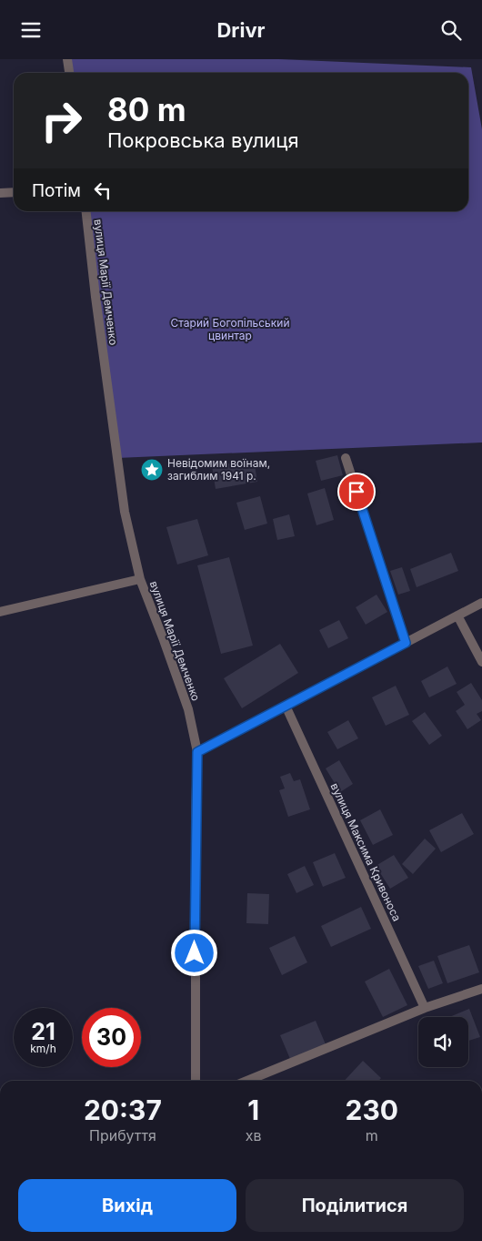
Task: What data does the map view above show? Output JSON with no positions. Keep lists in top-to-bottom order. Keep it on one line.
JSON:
{"streets":{"street":["вулиця Марії Демченко","вулиця Максима Кривоноса"]},"parks":["Старий Богопільський цвинтар"],"places":{"place":["Невідомим воїнам, загиблим 1941 р."]},"page":{"header":"Drivr","turn":["80 m","Покровська вулиця"],"then":"Потім","speed":"21 km/h","limit":"30","eta":["20:37","Прибуття","1","хв","230","m"],"buttons":["Вихід","Поділитися"]}}
